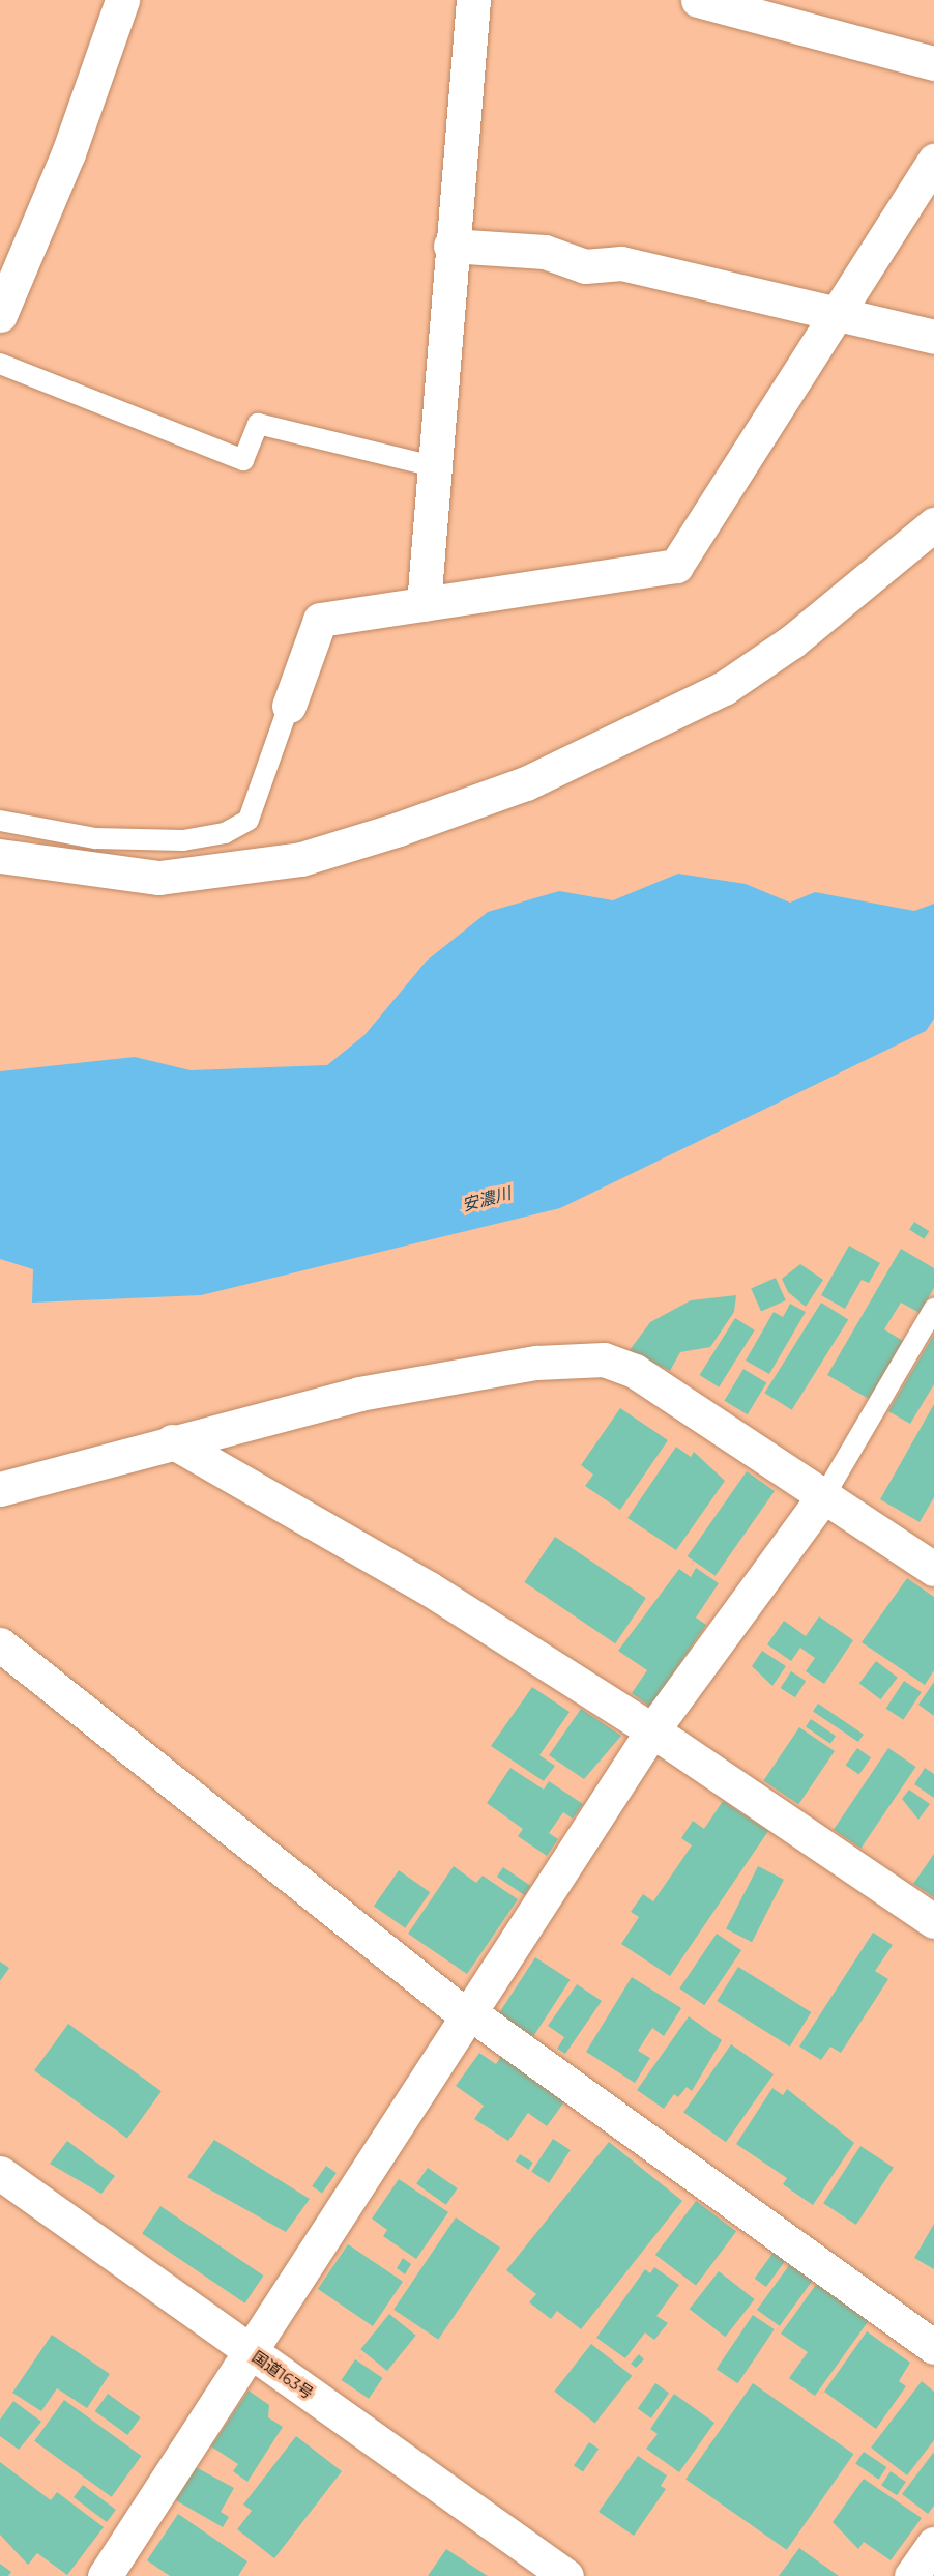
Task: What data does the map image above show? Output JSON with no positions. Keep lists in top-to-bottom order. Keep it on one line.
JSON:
{"streets":{"main road":["国道163号"]},"water":["安濃川"]}
